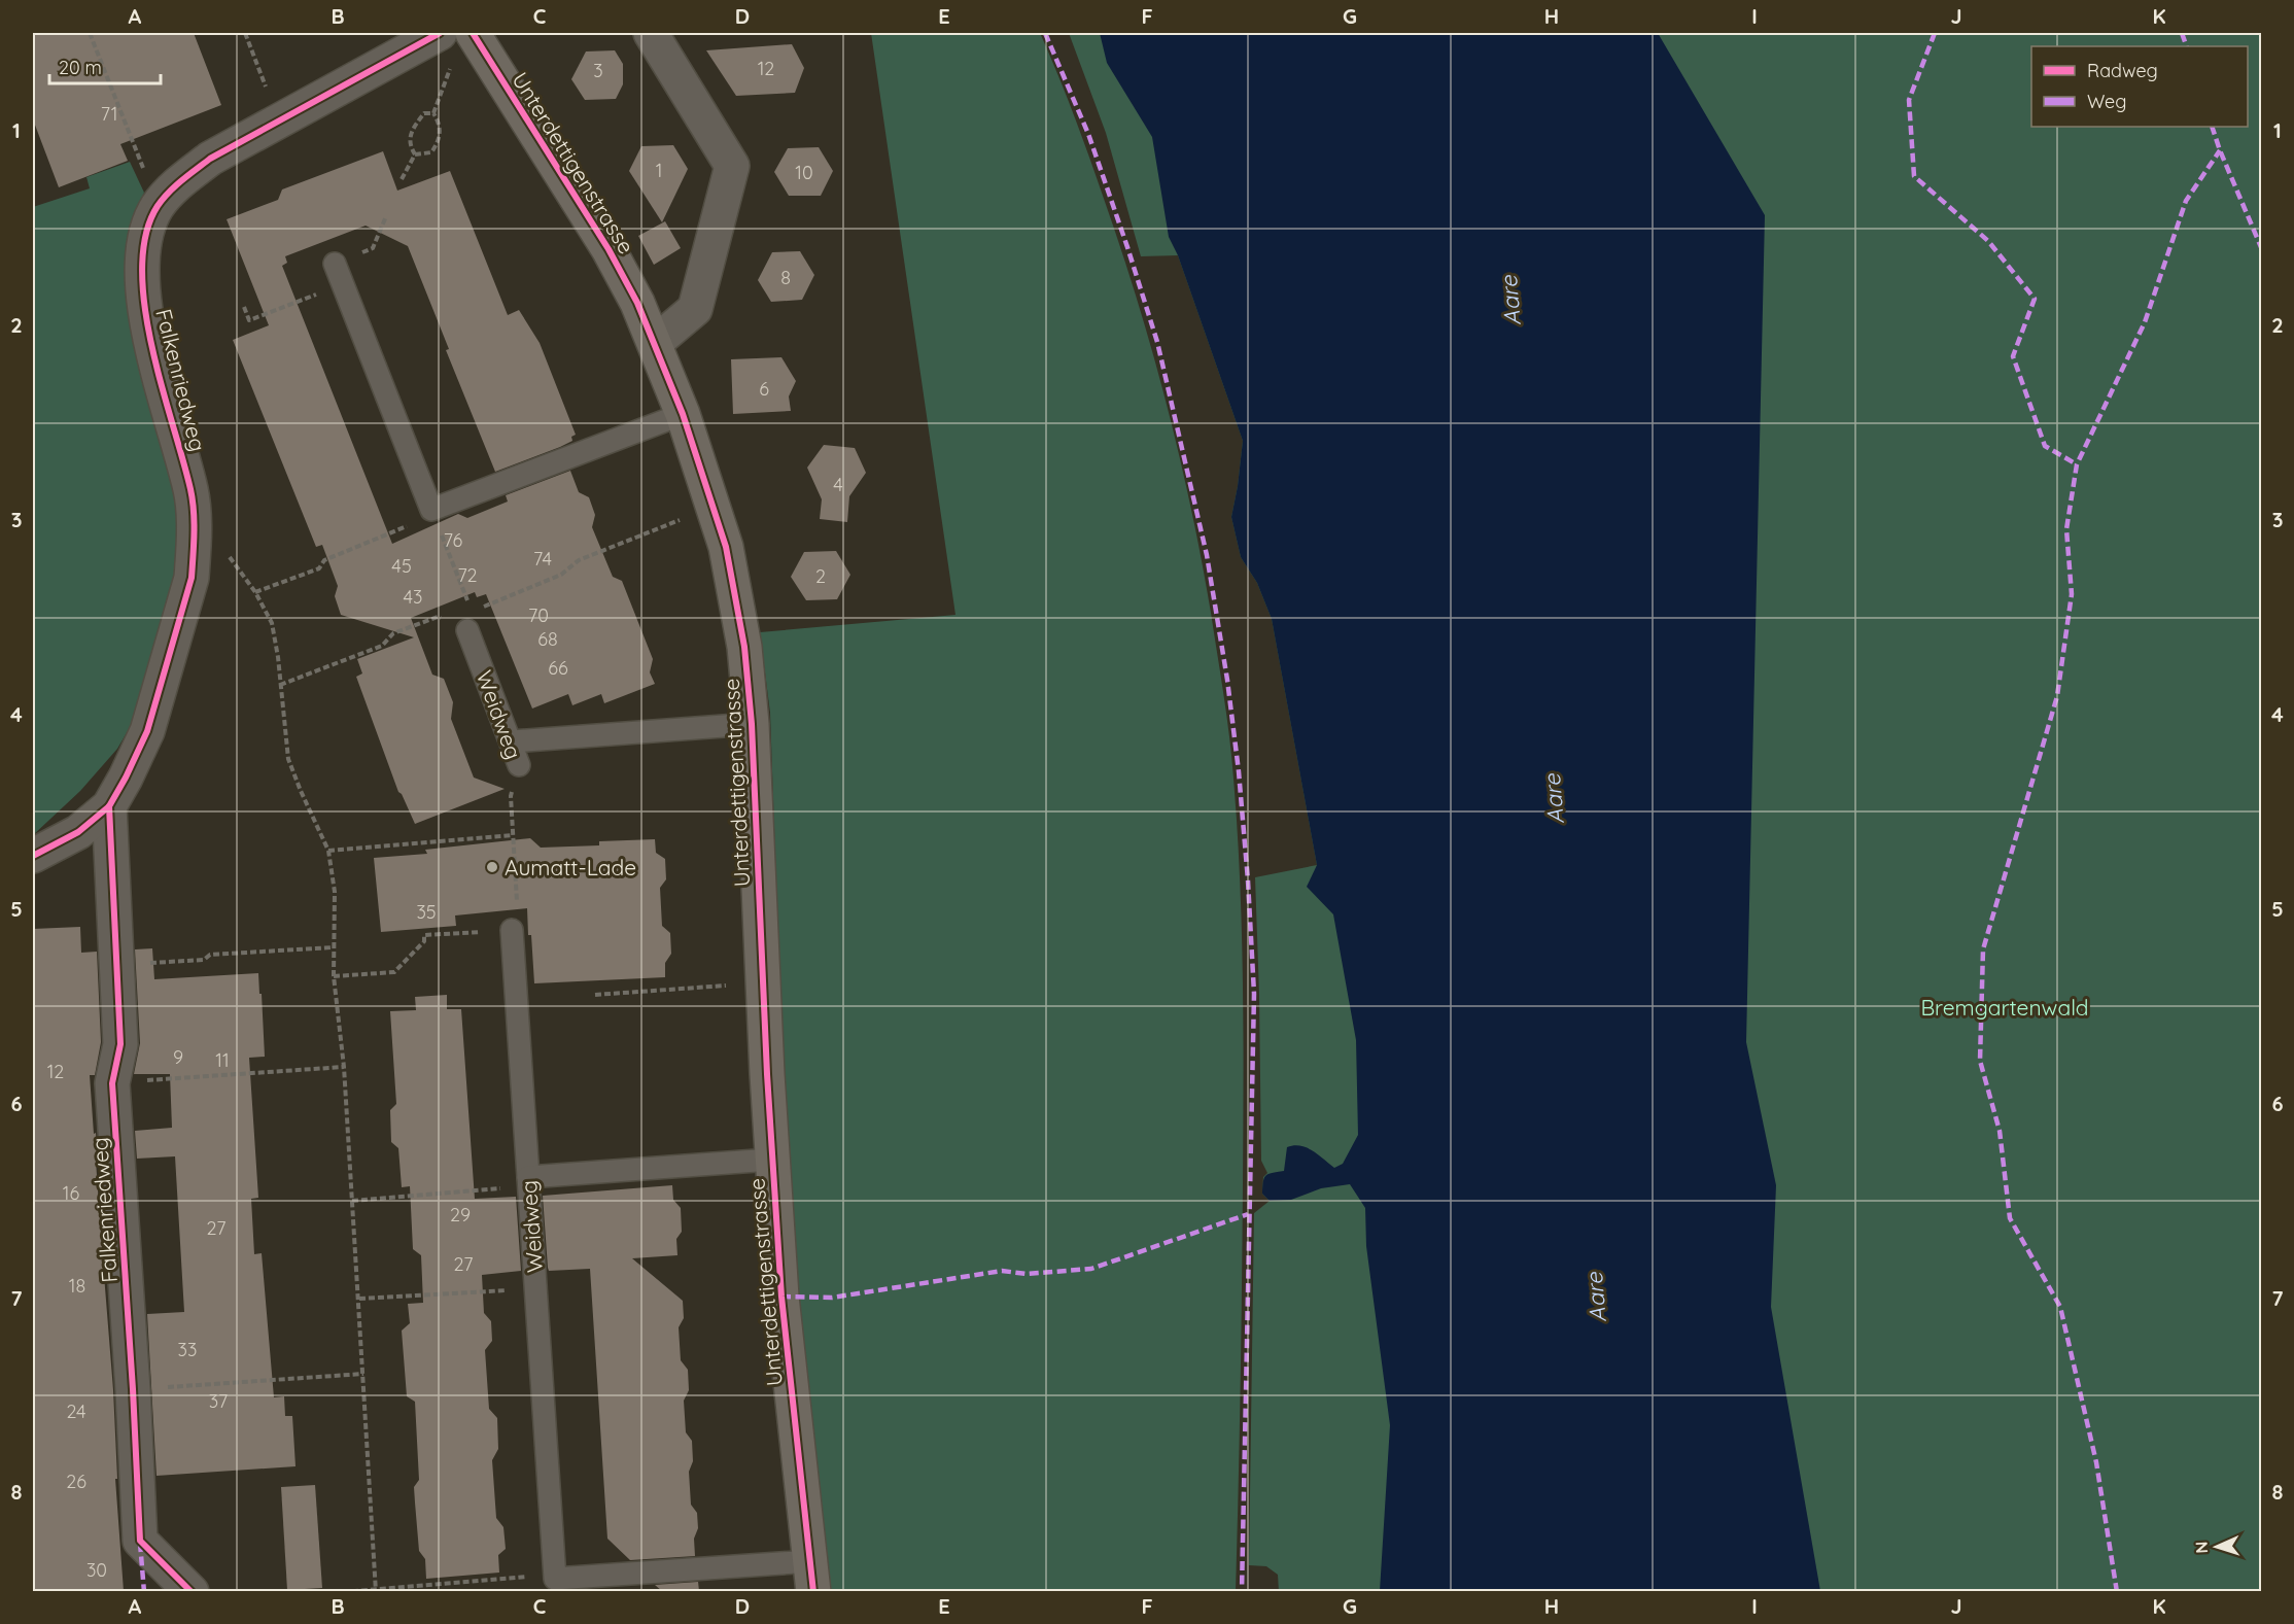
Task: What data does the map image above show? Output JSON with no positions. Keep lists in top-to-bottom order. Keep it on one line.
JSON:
{"streets":{"street":["Unterdettigenstrasse","Falkenriedweg"],"lane":["Weidweg"]},"water":["Aare"],"parks":["Bremgartenwald"],"places":["Aumatt-Lade"],"house_numbers":["12","3","71","1","10","8","6","4","76","74","45","72","2","43","70","68","66","35","9","11","12","16","29","27","27","18","33","37","24","26","30"],"legend":["Radweg","Weg"],"scale_bar":"20 m","north":"left","grid":{"columns":["A","B","C","D","E","F","G","H","I","J","K"],"rows":["1","2","3","4","5","6","7","8"]}}
